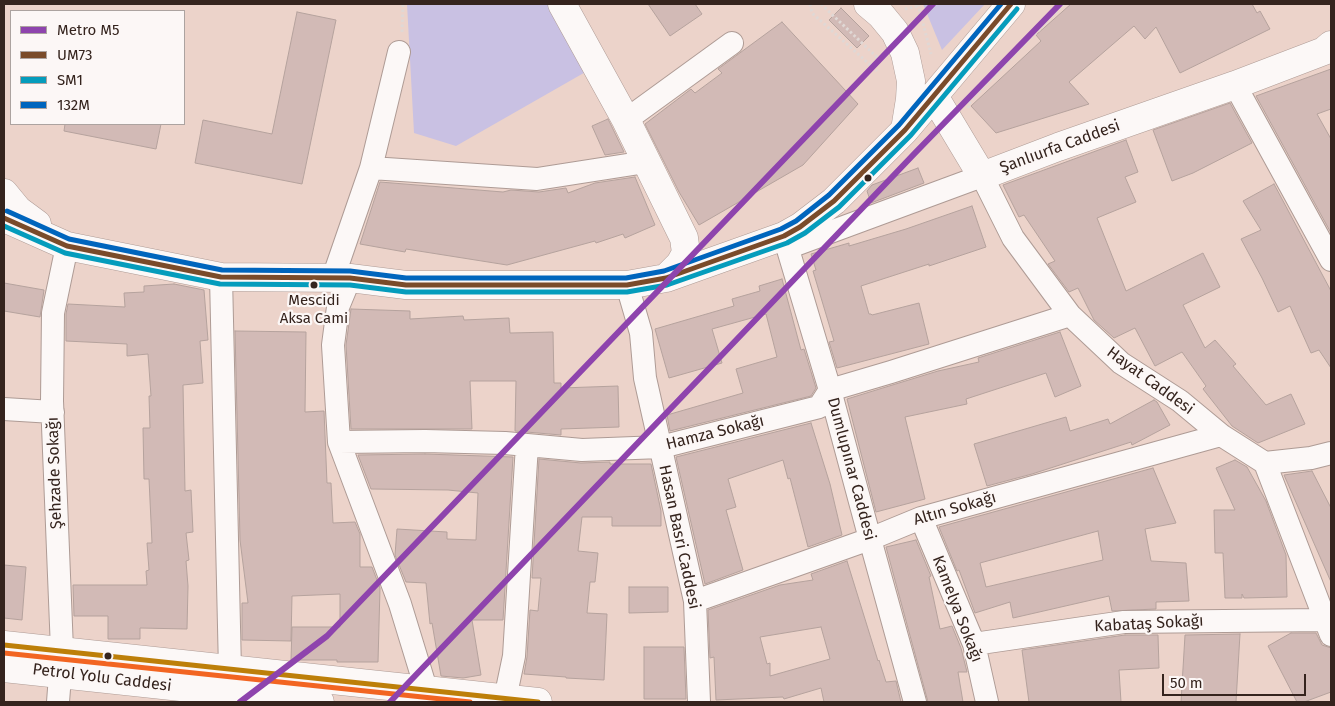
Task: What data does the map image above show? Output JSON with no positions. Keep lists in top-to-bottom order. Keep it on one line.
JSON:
{"streets":{"main road":["Şanlıurfa Caddesi","Petrol Yolu Caddesi"],"street":["Hayat Caddesi","Hamza Sokağı","Dumlupınar Caddesi","Şehzade Sokağı","Altın Sokağı","Hasan Basri Caddesi","Kamelya Sokağı","Kabataş Sokağı"]},"crossings":[["Şanlıurfa Caddesi","Hayat Caddesi"],["Şanlıurfa Caddesi","Dumlupınar Caddesi"],["Hayat Caddesi","Altın Sokağı"],["Hamza Sokağı","Dumlupınar Caddesi"],["Hamza Sokağı","Hasan Basri Caddesi"],["Dumlupınar Caddesi","Altın Sokağı"],["Şehzade Sokağı","Petrol Yolu Caddesi"],["Altın Sokağı","Hasan Basri Caddesi"],["Altın Sokağı","Kamelya Sokağı"],["Kamelya Sokağı","Kabataş Sokağı"]],"places":["Mescidi Aksa Cami"],"lines":["metro line M5","transit line UM73","transit line 132M","transit line SM1"],"legend":["Metro M5","UM73","SM1","132M"],"scale_bar":"50 m"}
